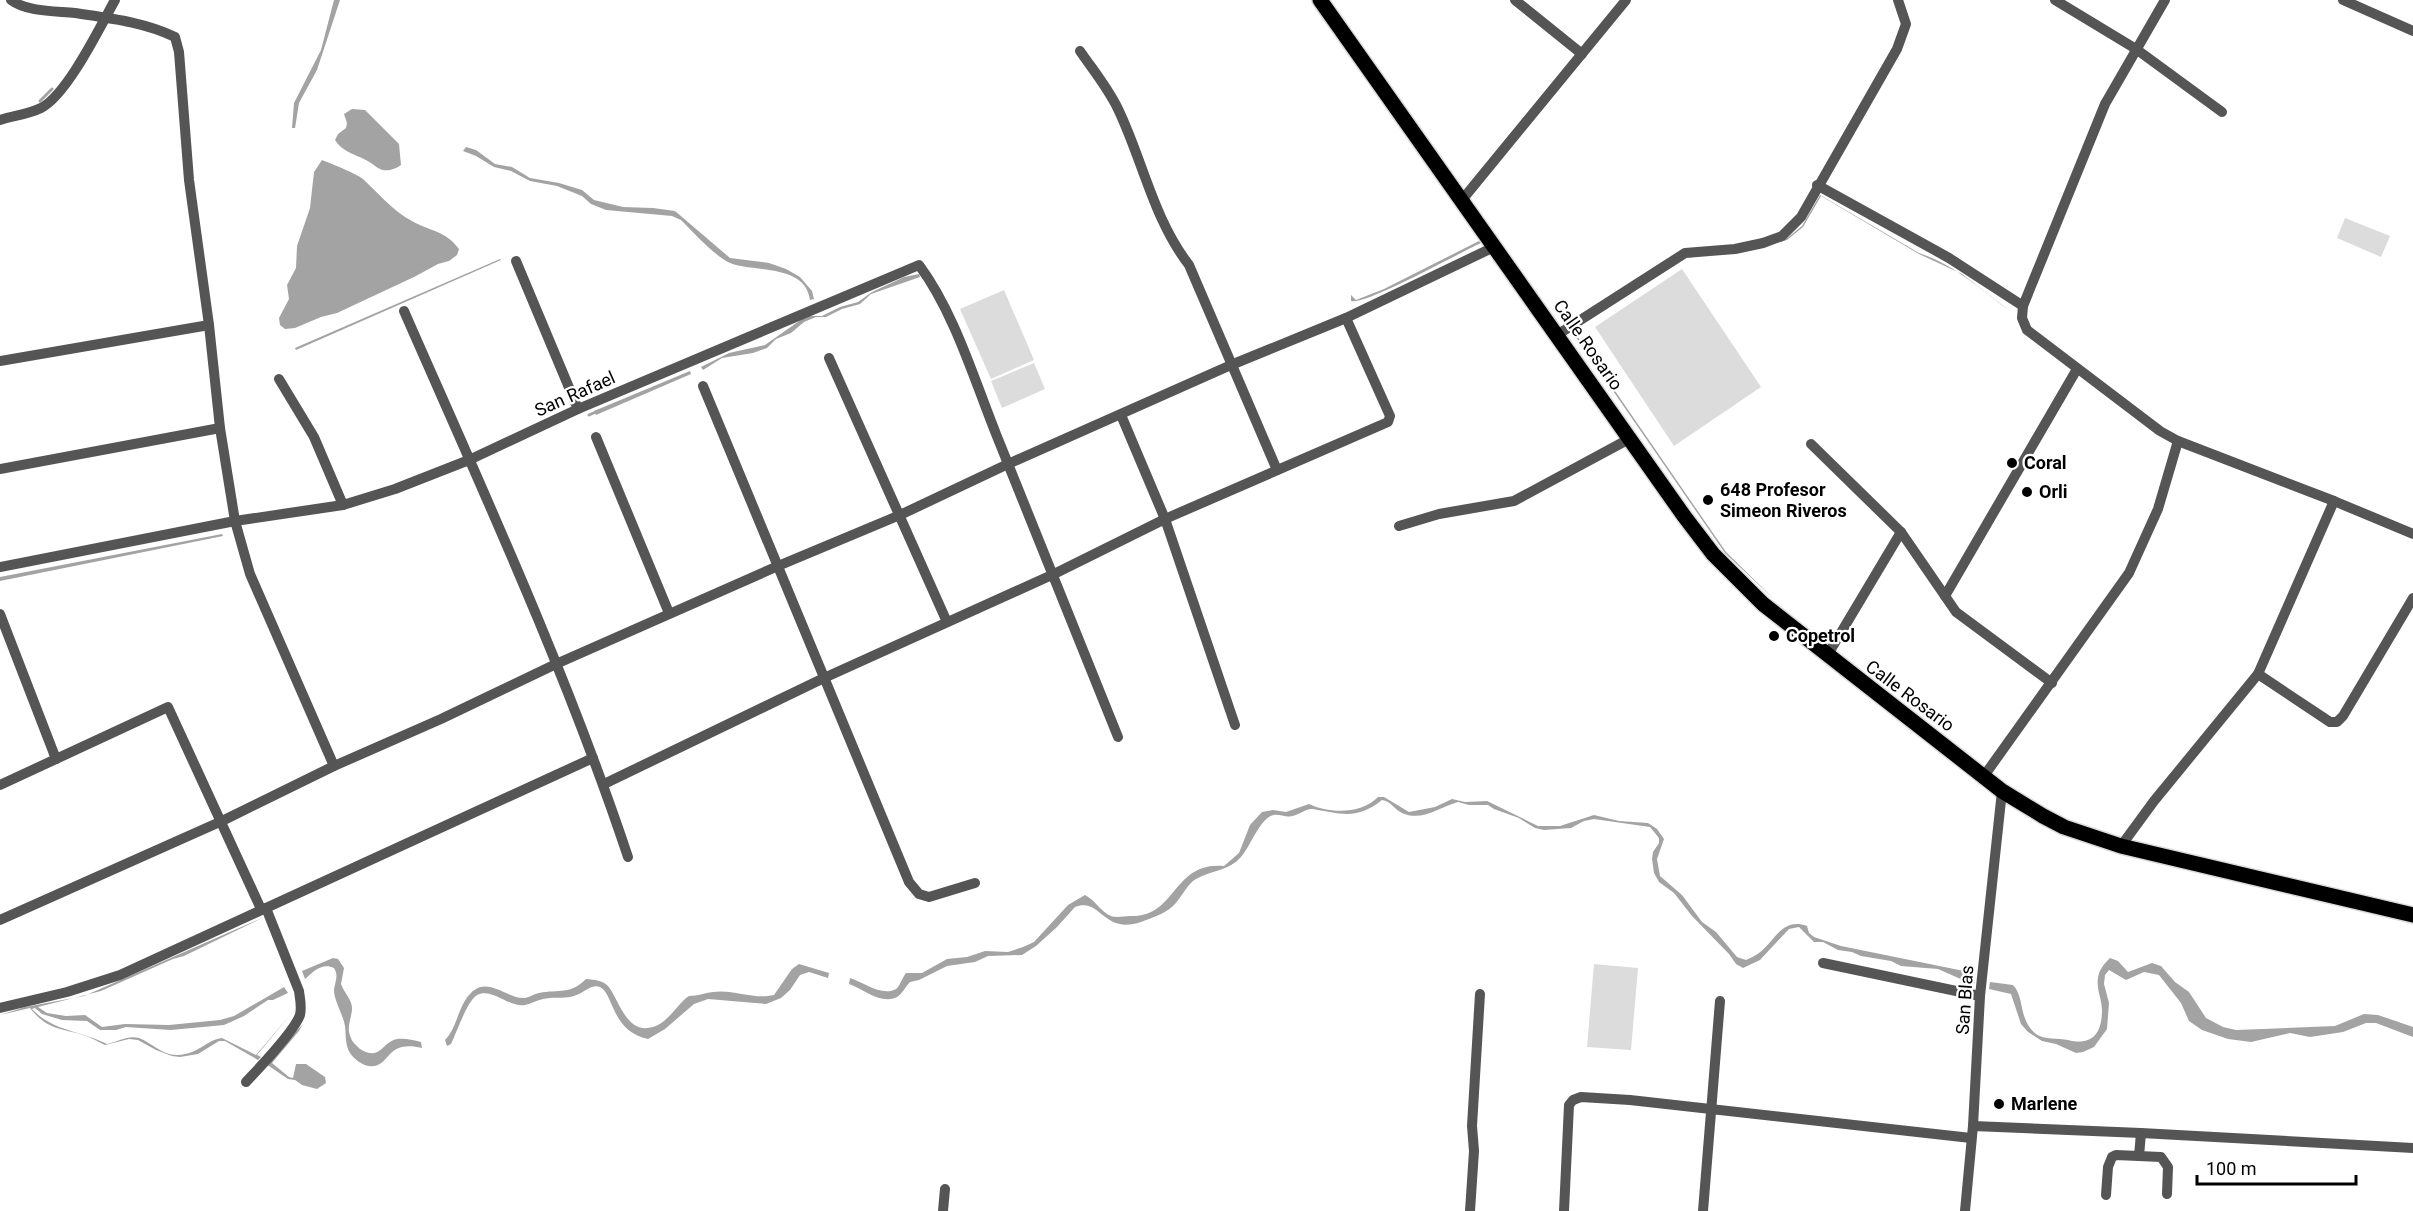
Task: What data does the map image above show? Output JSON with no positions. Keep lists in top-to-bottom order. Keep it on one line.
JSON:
{"streets":{"main road":["Calle Rosario"],"street":["San Rafael","San Blas"]},"crossings":[["Calle Rosario","San Blas"]],"places":["Coral","Orli","648 Profesor Simeon Riveros","Copetrol","Marlene"],"scale_bar":"100 m"}
